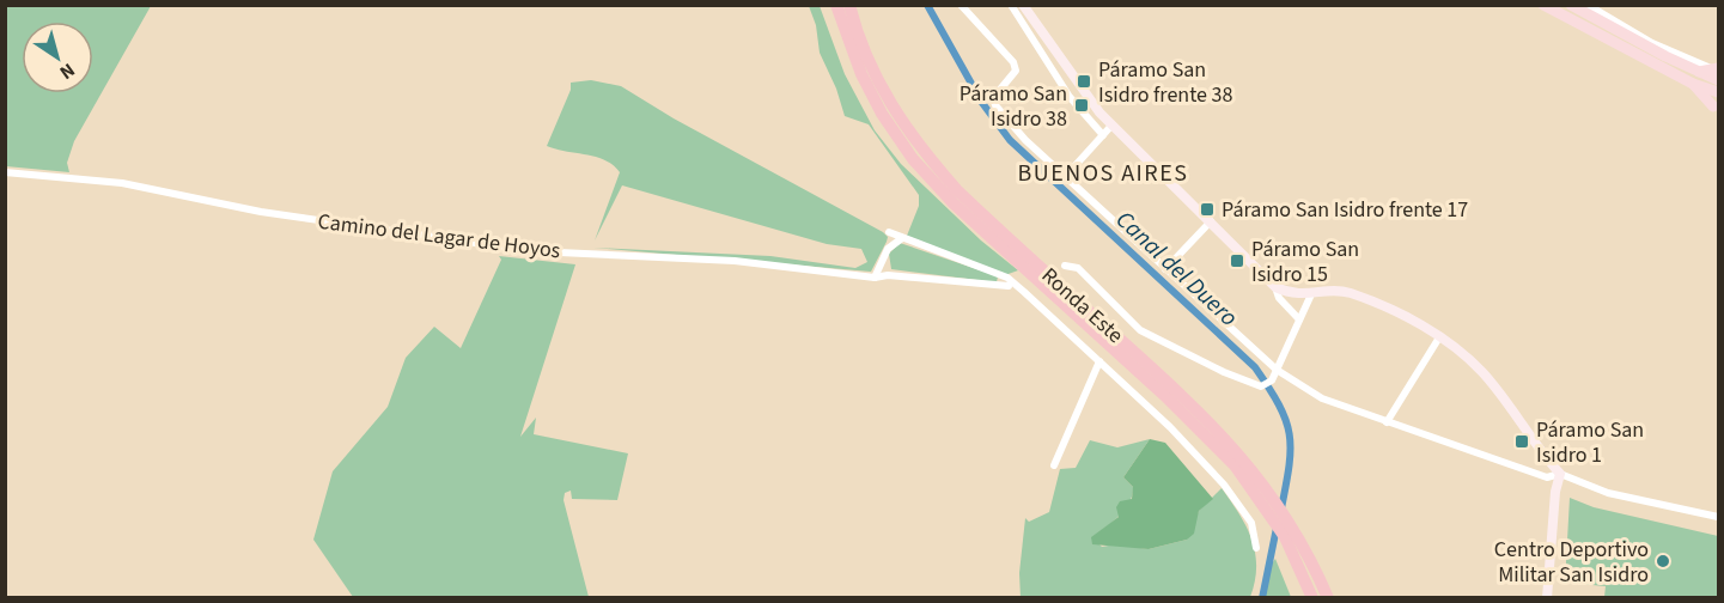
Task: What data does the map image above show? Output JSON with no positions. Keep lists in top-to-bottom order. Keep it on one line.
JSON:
{"streets":{"highway":["Ronda Este"],"street":["Camino del Lagar de Hoyos"]},"districts":["BUENOS AIRES"],"water":["Canal del Duero"],"places":{"transit":["Páramo San Isidro frente 38","Páramo San Isidro 38","Páramo San Isidro frente 17","Páramo San Isidro 15","Páramo San Isidro 1"],"other":["Centro Deportivo Militar San Isidro"]},"north":"bottom right"}
